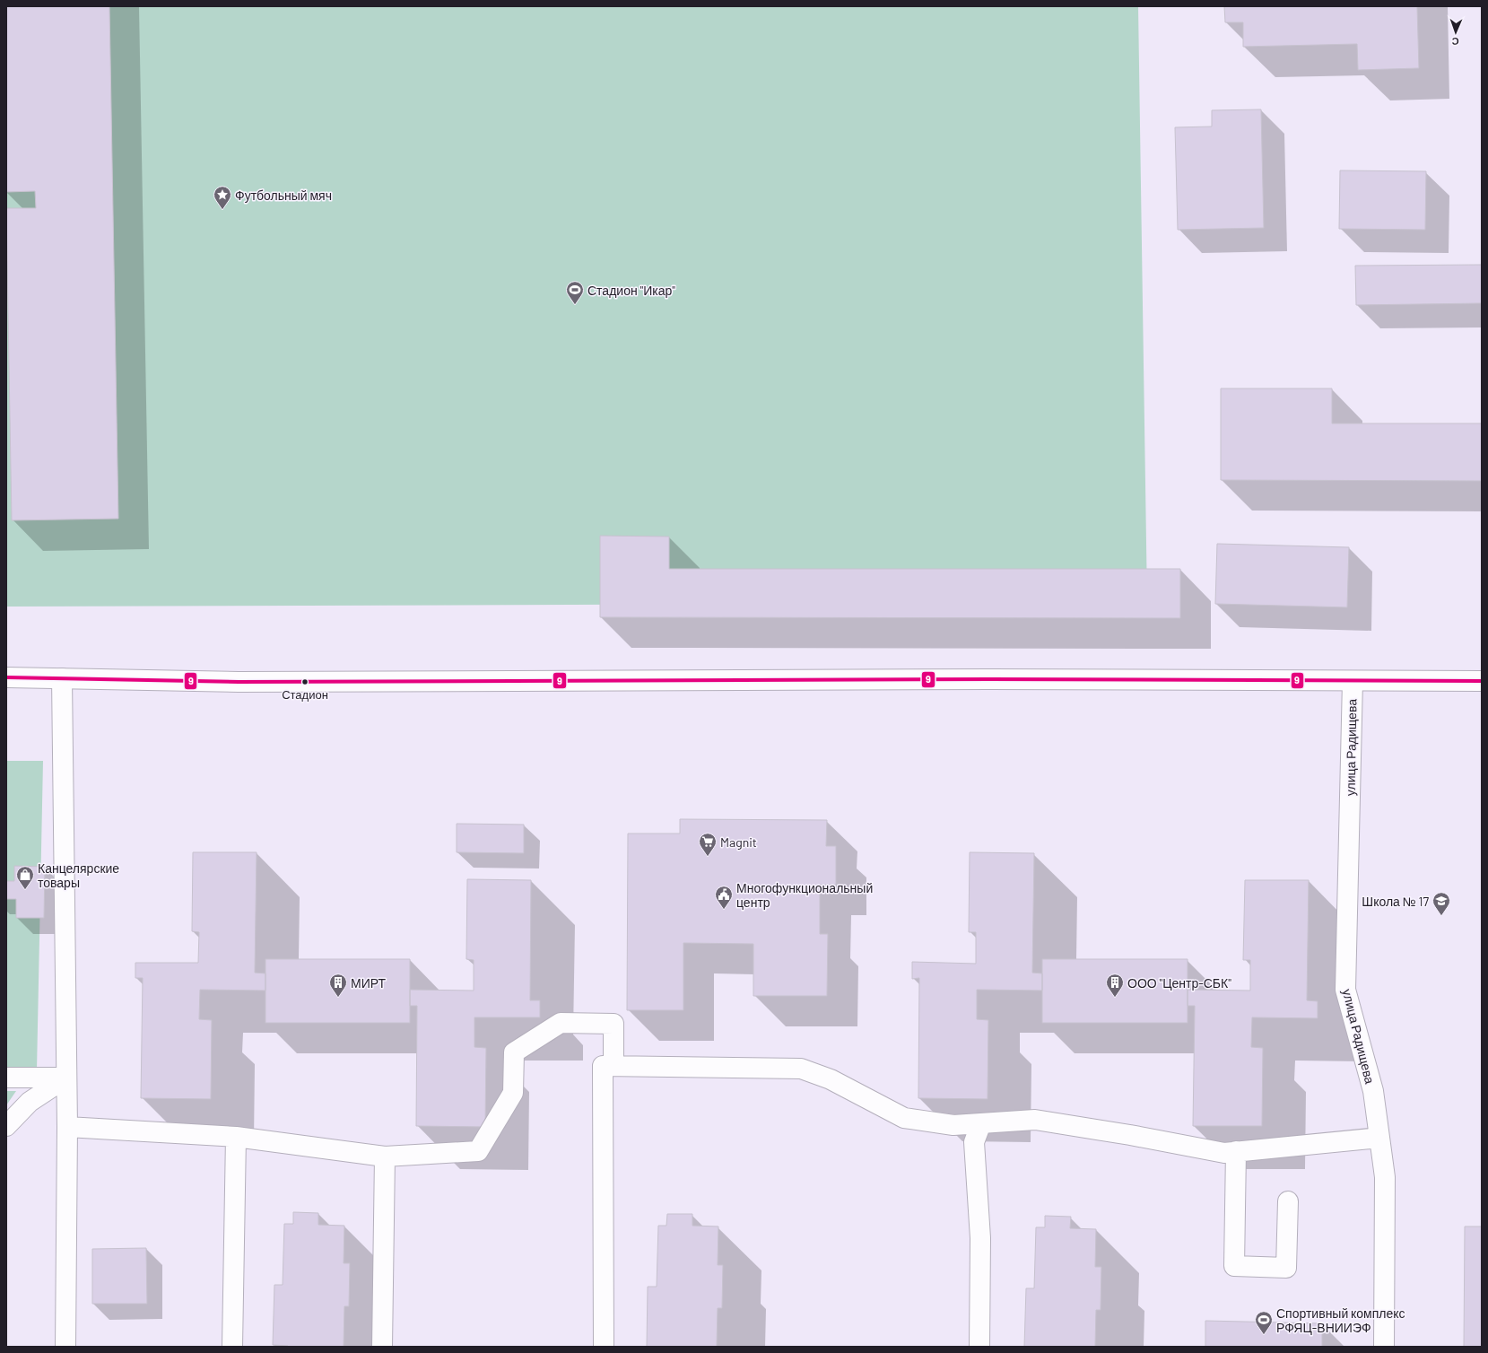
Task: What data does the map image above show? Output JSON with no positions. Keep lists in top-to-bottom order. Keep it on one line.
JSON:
{"streets":{"main road":["улица Радищева"]},"places":{"place":["Футбольный мяч"],"sports":["Стадион \"Икар\"","Спортивный комплекс РФЯЦ-ВНИИЭФ"],"other":["Стадион"],"supermarket":["Magnit"],"shop":["Канцелярские товары"],"public building":["Многофункциональный центр"],"school or university":["Школа № 17"],"building":["МИРТ","ООО \"Центр-СБК\""]},"lines":["transit line 9"],"north":"bottom"}
